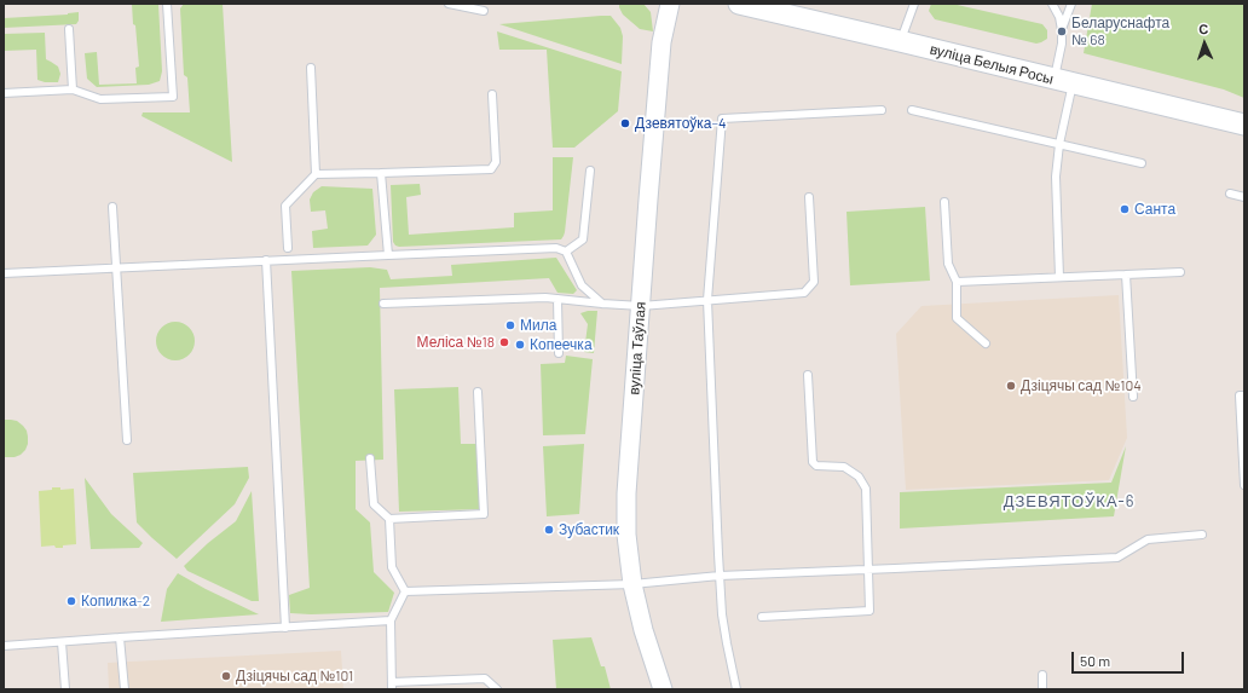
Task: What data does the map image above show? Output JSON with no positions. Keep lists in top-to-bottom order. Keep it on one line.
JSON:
{"streets":{"main road":["вуліца Белыя Росы"],"street":["вуліца Таўлая"]},"districts":["ДЗЕВЯТОЎКА-6"],"places":["Беларуснафта № 68","Дзевятоўка–4","Санта","Мила","Меліса №18","Копеечка","Дзіцячы сад №104","Зубастик","Копилка-2","Дзіцячы сад №101"],"scale_bar":"50 m","north":"top"}
